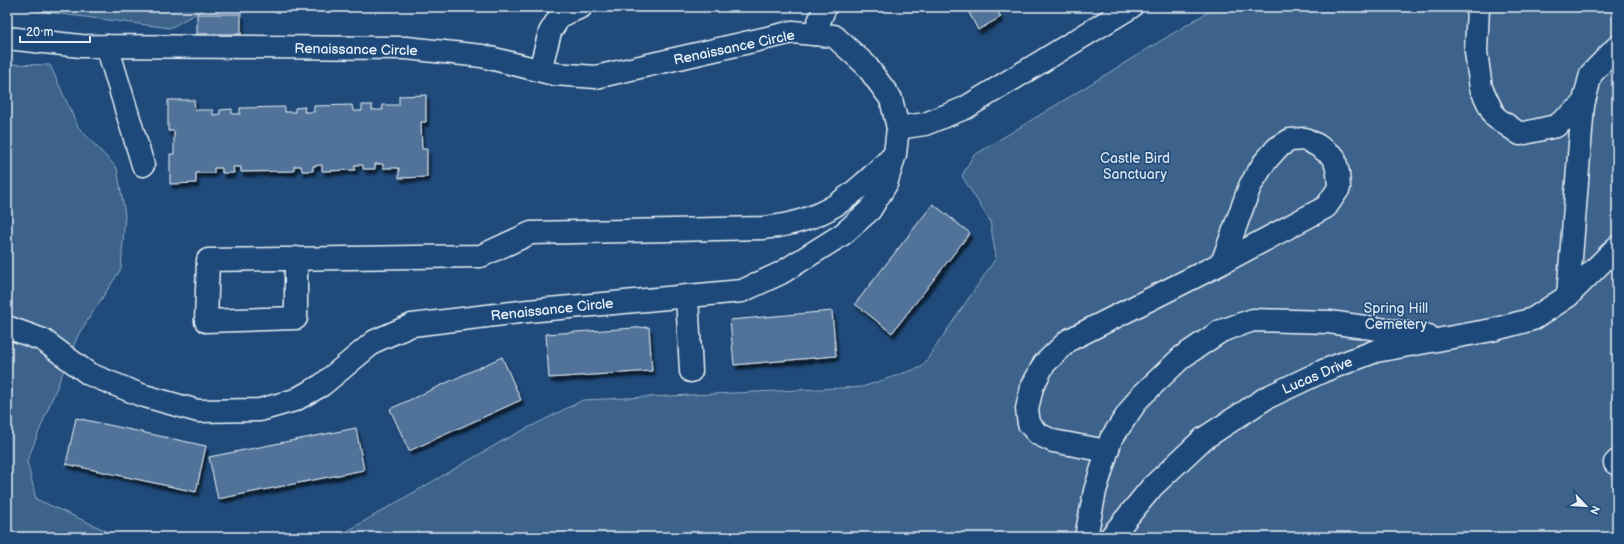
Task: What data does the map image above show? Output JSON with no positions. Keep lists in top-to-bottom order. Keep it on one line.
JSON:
{"streets":{"street":["Renaissance Circle","Lucas Drive"]},"parks":["Castle Bird Sanctuary","Spring Hill Cemetery"],"scale_bar":"20 m","north":"bottom right"}
